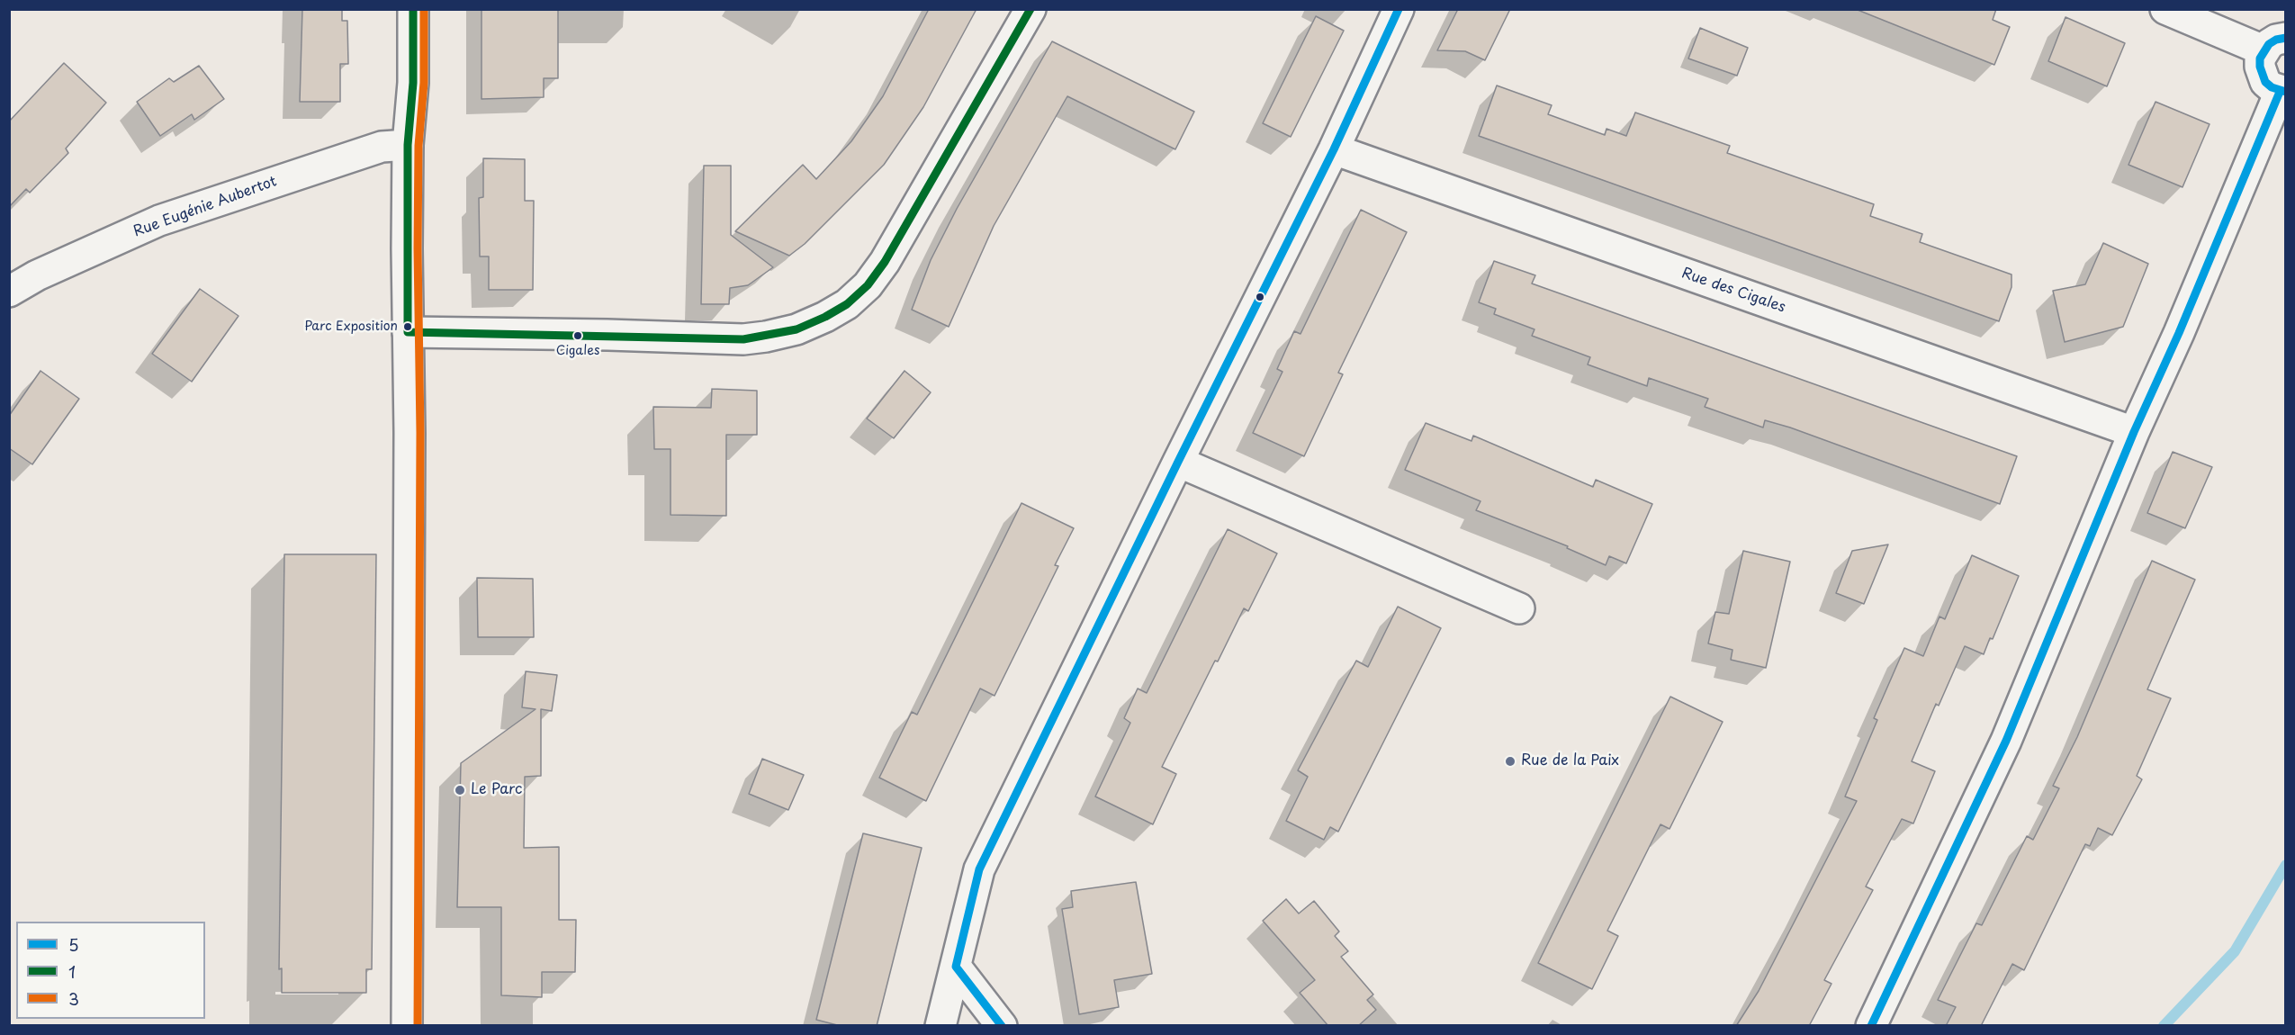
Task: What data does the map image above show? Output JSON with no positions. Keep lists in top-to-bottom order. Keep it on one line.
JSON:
{"streets":{"street":["Rue Eugénie Aubertot","Rue des Cigales"]},"places":["Parc Exposition","Cigales","Rue de la Paix","Le Parc"],"lines":["transit line 5","transit line 1","transit line 3"],"legend":["5","1","3"]}
